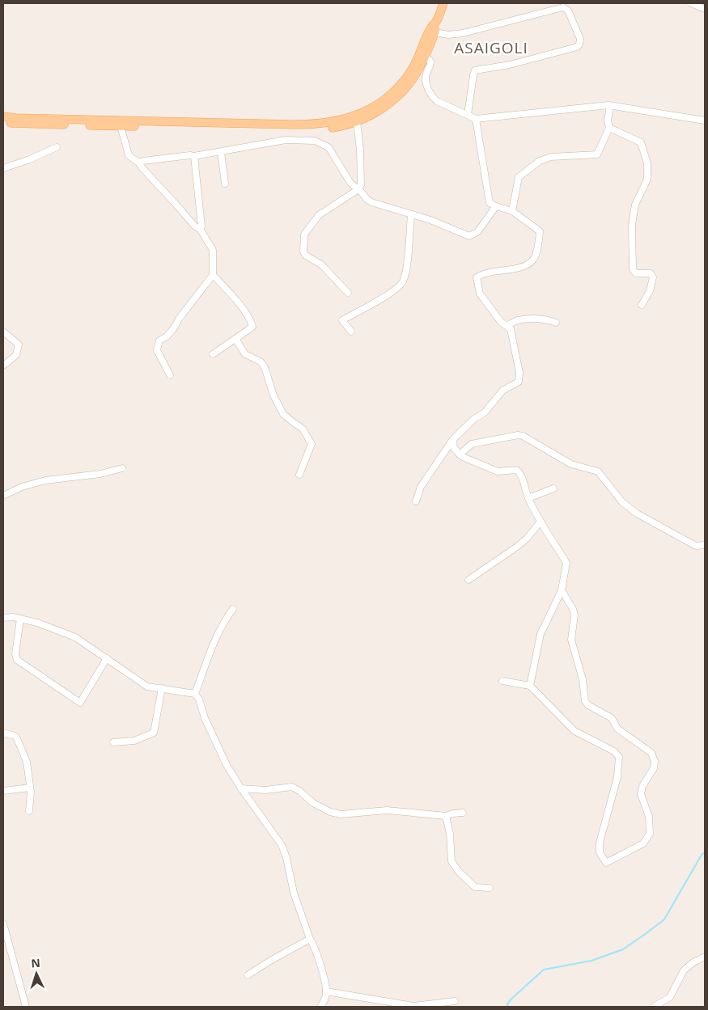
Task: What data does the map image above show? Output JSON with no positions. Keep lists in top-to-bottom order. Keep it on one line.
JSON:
{"districts":["ASAIGOLI"],"north":"top"}
